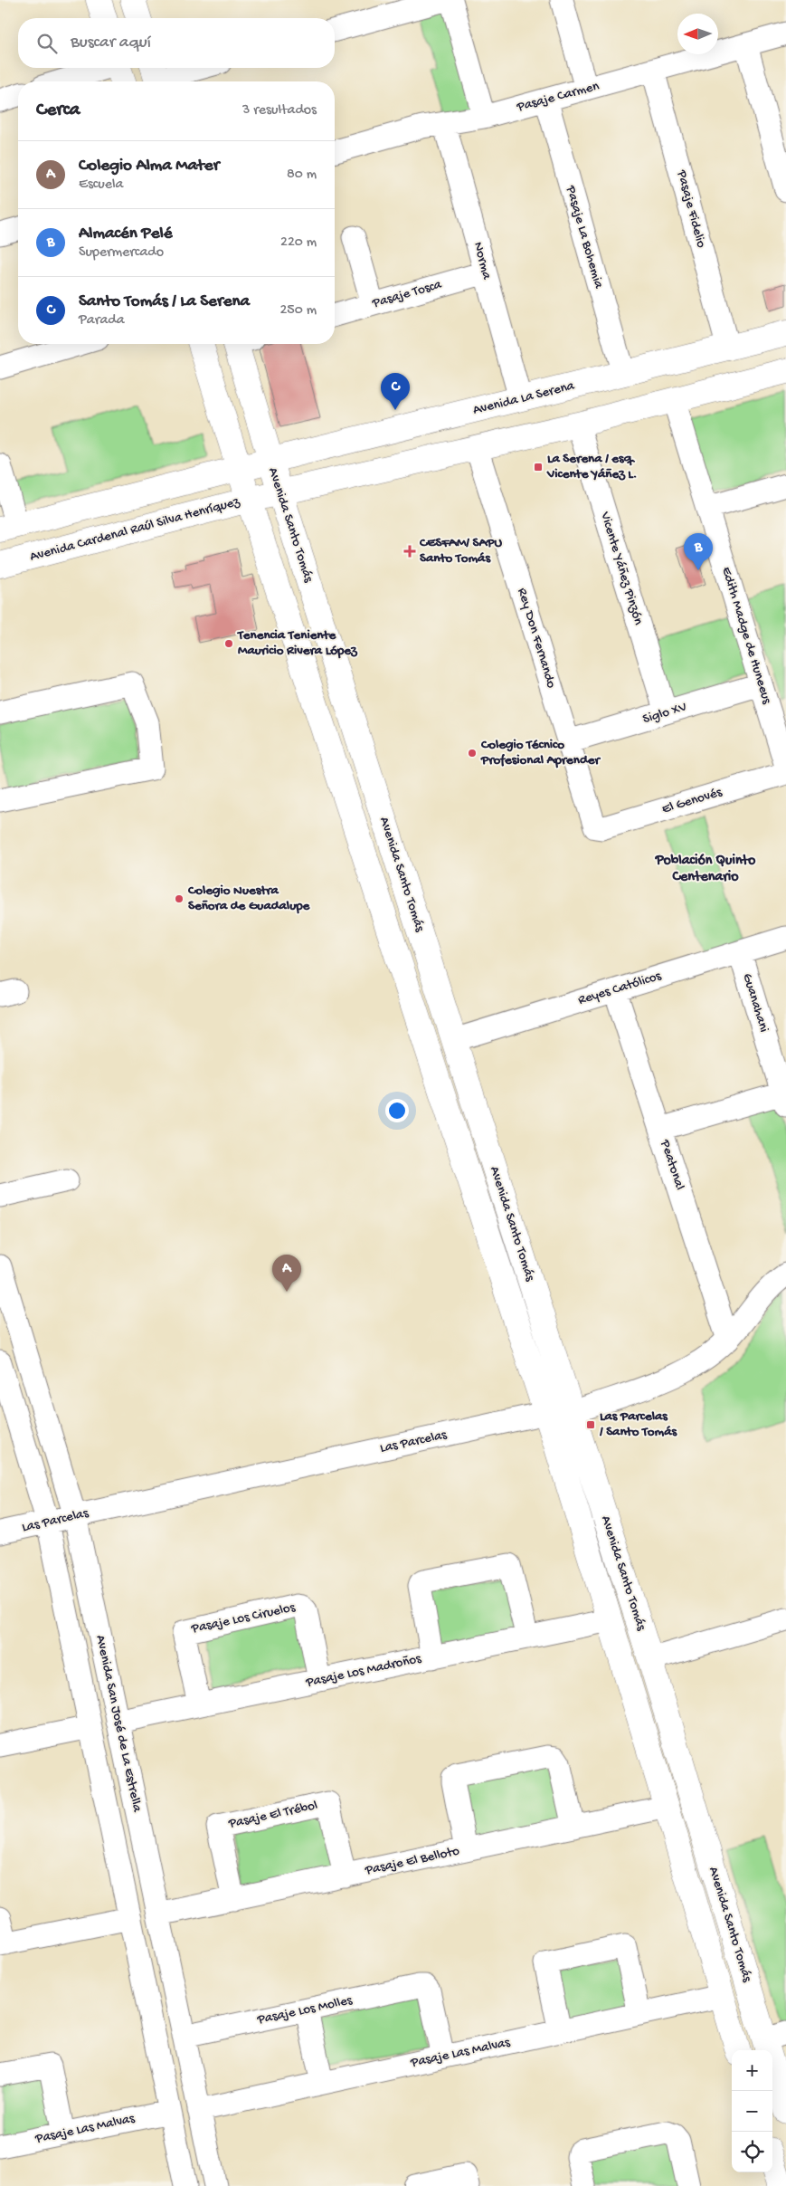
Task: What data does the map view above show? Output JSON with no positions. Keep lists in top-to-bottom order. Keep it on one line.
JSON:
{"streets":{"main road":["Avenida La Serena","Avenida Santo Tomás","Avenida Cardenal Raúl Silva Henríquez"],"street":["Pasaje Carmen","Pasaje Fidelio","Pasaje La Bohemia","Norma","Pasaje Tosca","Vicente Yáñez Pinzón","Edith Madge de Huneeus","Rey Don Fernando","Siglo XV","El Genovés","Reyes Católicos","Guanahani","Peatonal","Las Parcelas","Pasaje Los Ciruelos","Pasaje Los Madroños","Avenida San José de La Estrella","Pasaje El Trébol","Pasaje El Belloto","Pasaje Los Molles","Pasaje Las Malvas"]},"crossings":[["Pasaje Carmen","Pasaje Fidelio"],["Pasaje Carmen","Pasaje La Bohemia"],["Pasaje Carmen","Norma"],["Pasaje Fidelio","Avenida La Serena"],["Pasaje La Bohemia","Avenida La Serena"],["Norma","Pasaje Tosca"],["Norma","Avenida La Serena"],["Avenida La Serena","Avenida Santo Tomás"],["Avenida Santo Tomás","Avenida Cardenal Raúl Silva Henríquez"],["Avenida Santo Tomás","Reyes Católicos"],["Avenida Santo Tomás","Las Parcelas"],["Avenida Santo Tomás","Pasaje Los Madroños"],["Avenida Santo Tomás","Pasaje El Belloto"],["Avenida Santo Tomás","Pasaje Las Malvas"],["Vicente Yáñez Pinzón","Siglo XV"],["Edith Madge de Huneeus","Siglo XV"],["Rey Don Fernando","Siglo XV"],["Rey Don Fernando","El Genovés"],["Reyes Católicos","Guanahani"],["Reyes Católicos","Peatonal"],["Peatonal","Las Parcelas"],["Las Parcelas","Avenida San José de La Estrella"],["Pasaje Los Ciruelos","Pasaje Los Madroños"],["Pasaje Los Madroños","Avenida San José de La Estrella"],["Avenida San José de La Estrella","Pasaje El Belloto"],["Avenida San José de La Estrella","Pasaje Los Molles"],["Avenida San José de La Estrella","Pasaje Las Malvas"],["Pasaje El Trébol","Pasaje El Belloto"],["Pasaje Los Molles","Pasaje Las Malvas"]],"districts":["Población Quinto Centenario"],"places":{"transit":["La Serena / esq. Vicente Yáñez L.","Las Parcelas / Santo Tomás"],"health":["CESFAM/ SAPU Santo Tomás"],"other":["Tenencia Teniente Mauricio Rivera López","Colegio Técnico Profesional Aprender","Colegio Nuestra Señora de Guadalupe"]},"north":"left","page":{"search":"Buscar aquí","heading":["Cerca","3 resultados"],"list":[{"mark":"A","name":"Colegio Alma Mater","note":"Escuela","value":"80 m"},{"mark":"B","name":"Almacén Pelé","note":"Supermercado","value":"220 m"},{"mark":"C","name":"Santo Tomás / La Serena","note":"Parada","value":"250 m"}],"pins":["C","B","A"],"map_buttons":["+","−"]}}
